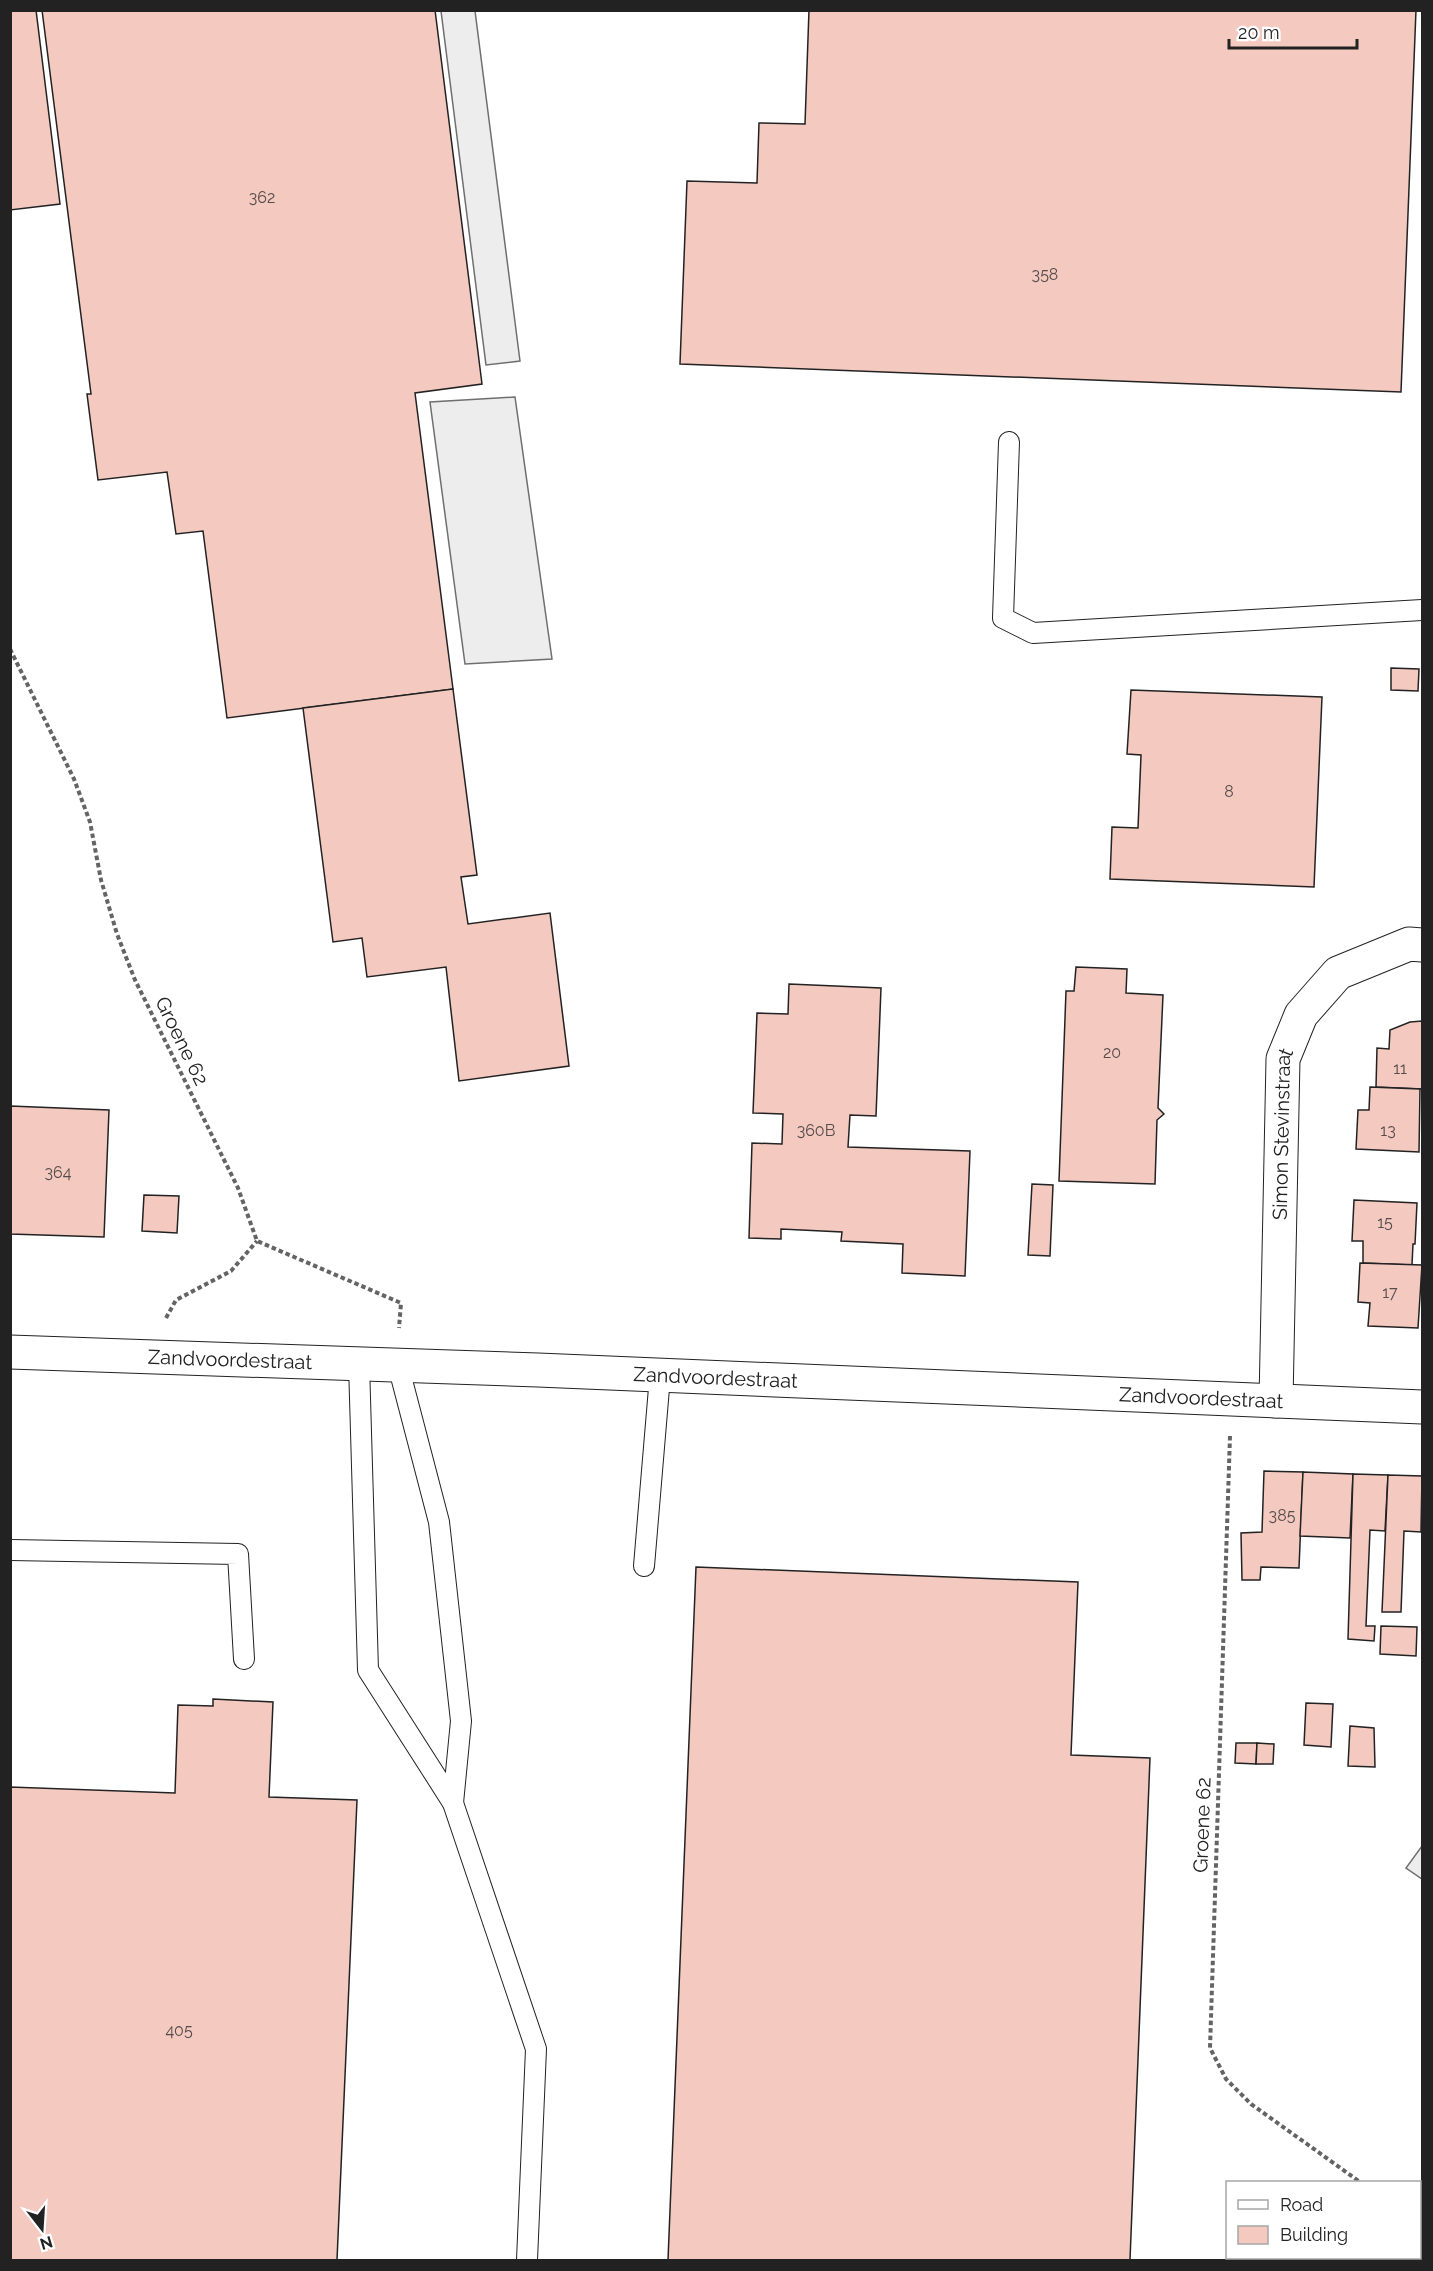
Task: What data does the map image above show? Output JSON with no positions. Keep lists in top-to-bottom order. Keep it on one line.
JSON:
{"streets":{"main road":["Simon Stevinstraat","Zandvoordestraat"],"path":["Groene 62"]},"crossings":[["Groene 62","Zandvoordestraat"],["Simon Stevinstraat","Zandvoordestraat"]],"house_numbers":["362","358","8","20","11","360B","13","364","15","17","385","405"],"legend":["Road","Building"],"scale_bar":"20 m","north":"bottom"}
